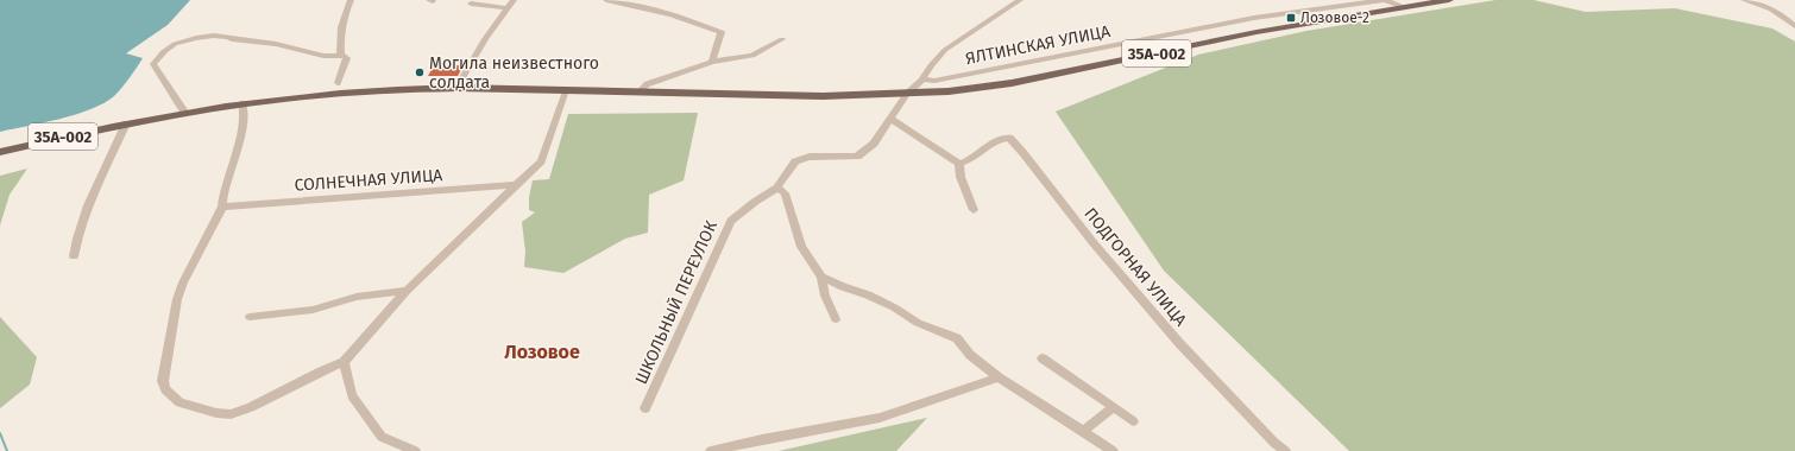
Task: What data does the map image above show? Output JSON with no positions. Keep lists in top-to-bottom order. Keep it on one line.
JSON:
{"streets":{"main road":["35А-002"],"street":["ЯЛТИНСКАЯ УЛИЦА","СОЛНЕЧНАЯ УЛИЦА","ПОДГОРНАЯ УЛИЦА","ШКОЛЬНЫЙ ПЕРЕУЛОК"]},"crossings":[["ЯЛТИНСКАЯ УЛИЦА","35А-002"]],"districts":["Лозовое"],"places":{"transit":["Лозовое-2"],"other":["Могила неизвестного солдата"]}}
